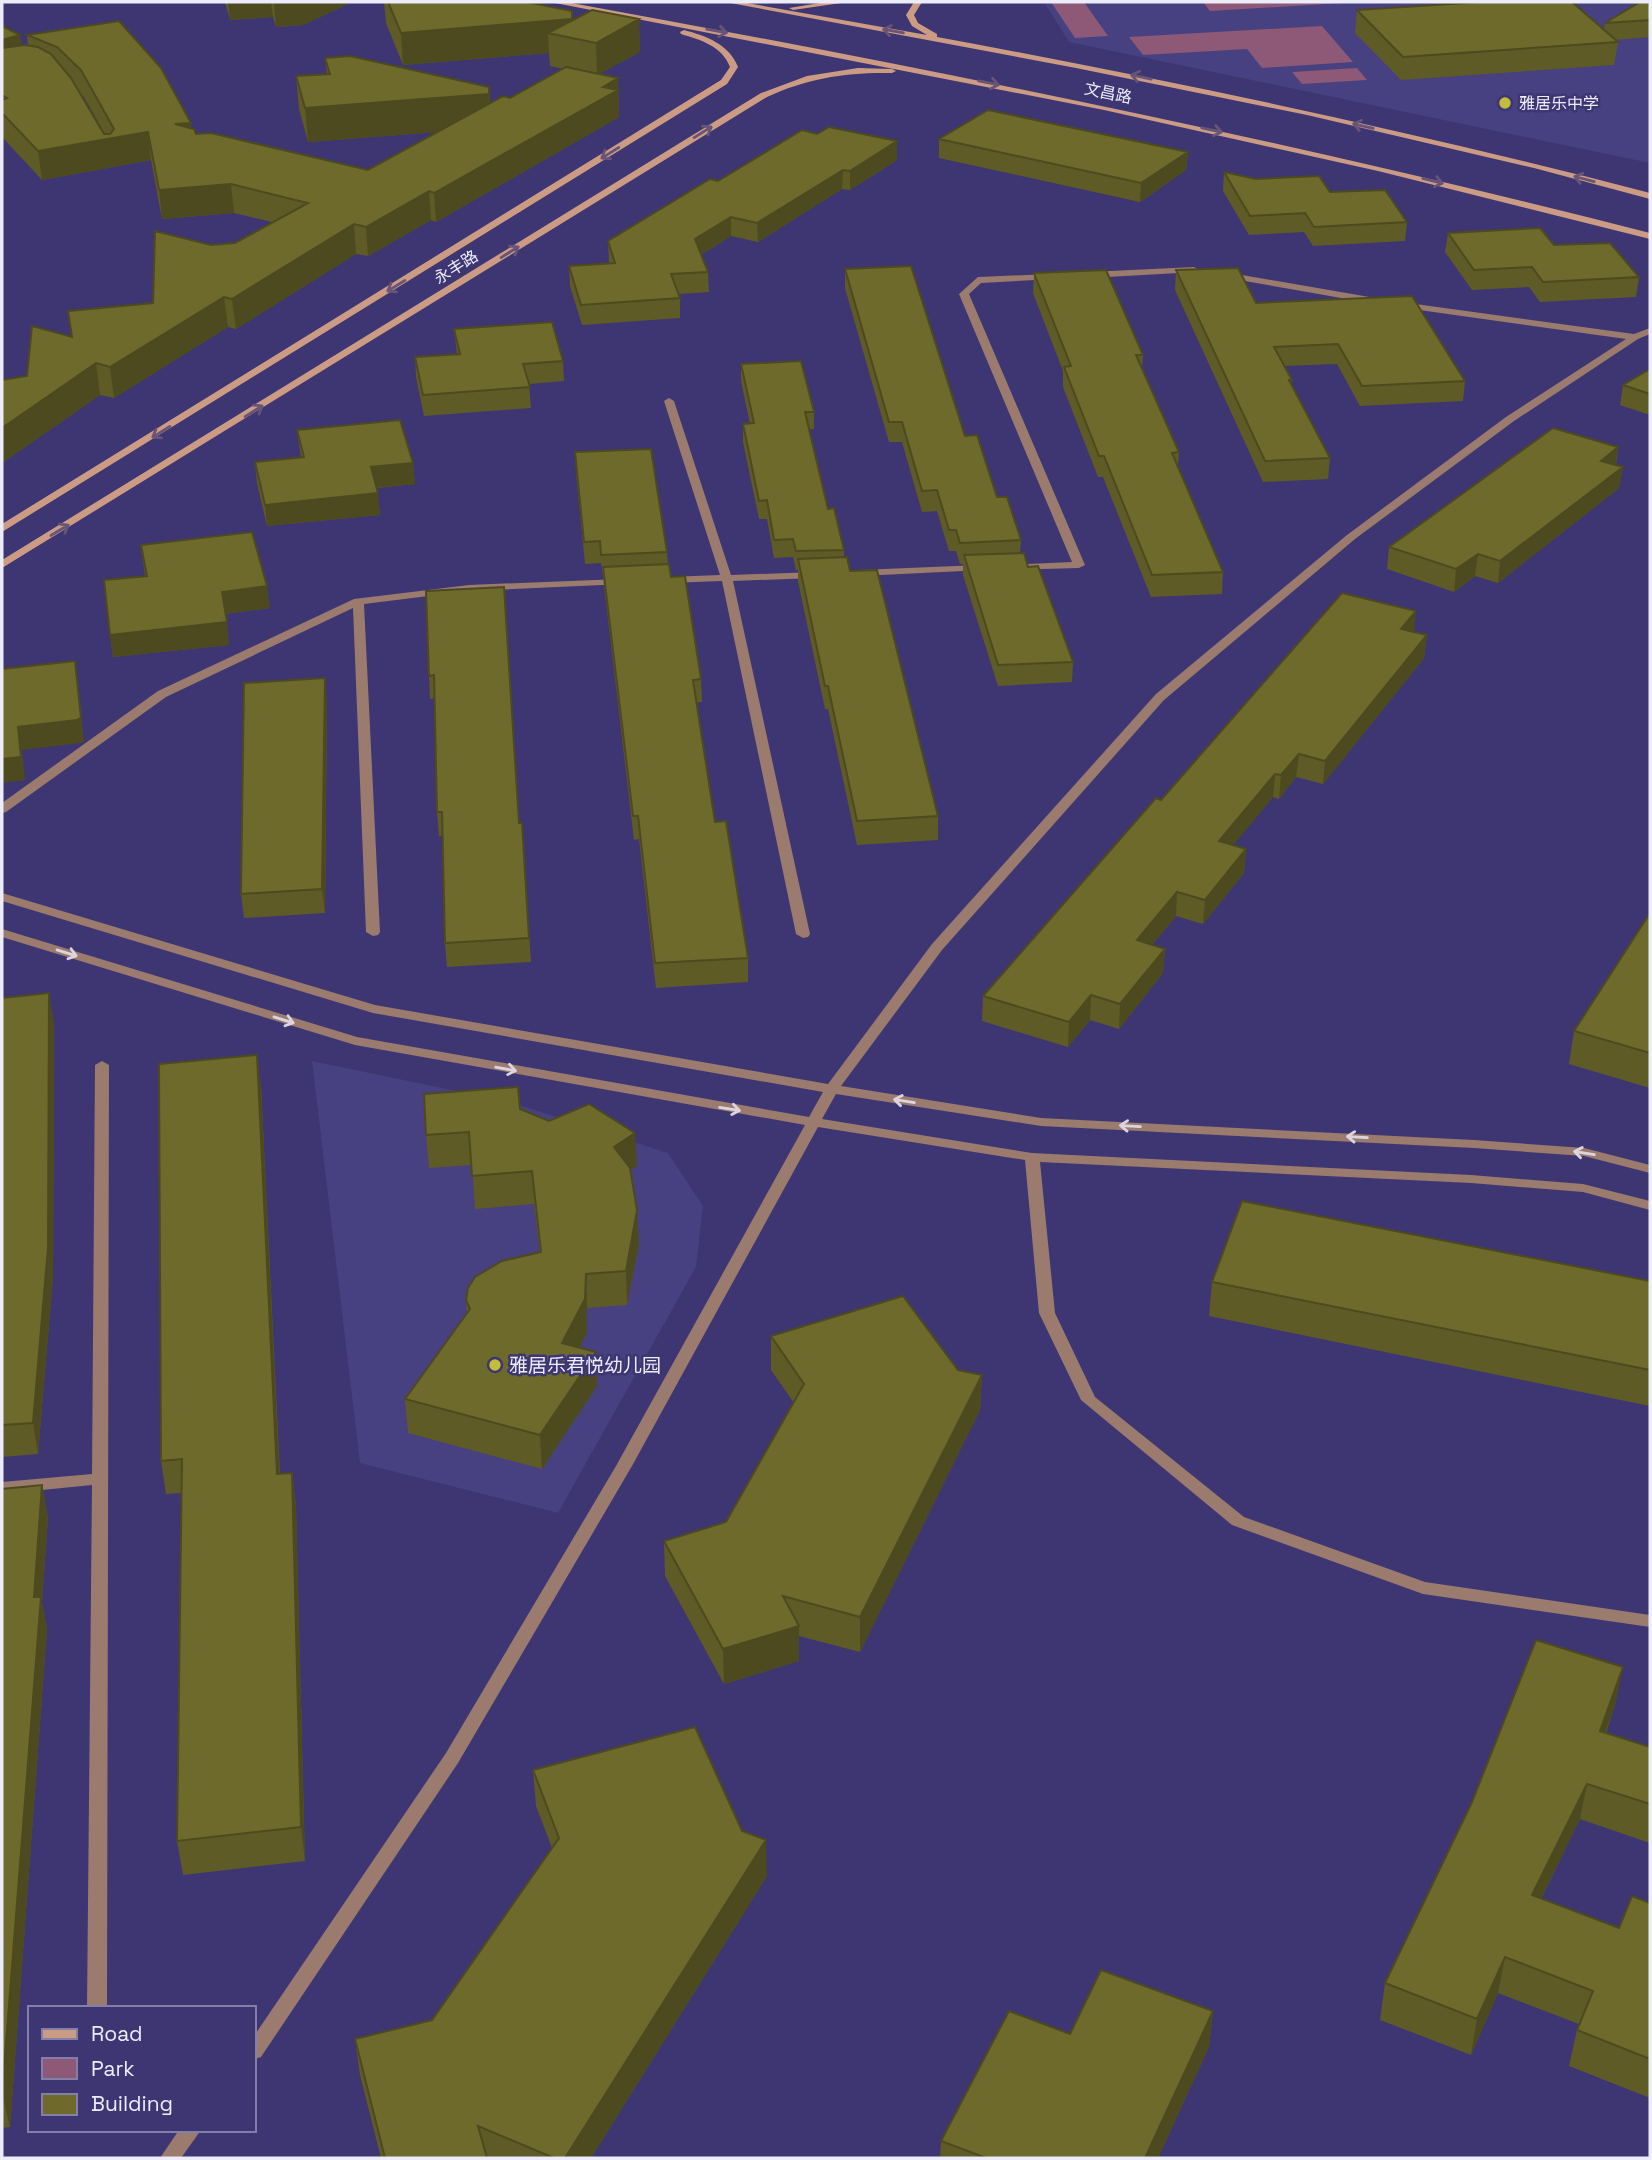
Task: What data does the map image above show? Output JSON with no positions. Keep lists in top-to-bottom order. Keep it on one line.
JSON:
{"streets":{"street":["文昌路","永丰路"]},"crossings":[["文昌路","永丰路"]],"places":["雅居乐中学","雅居乐君悦幼儿园"],"legend":["Road","Park","Building"]}
